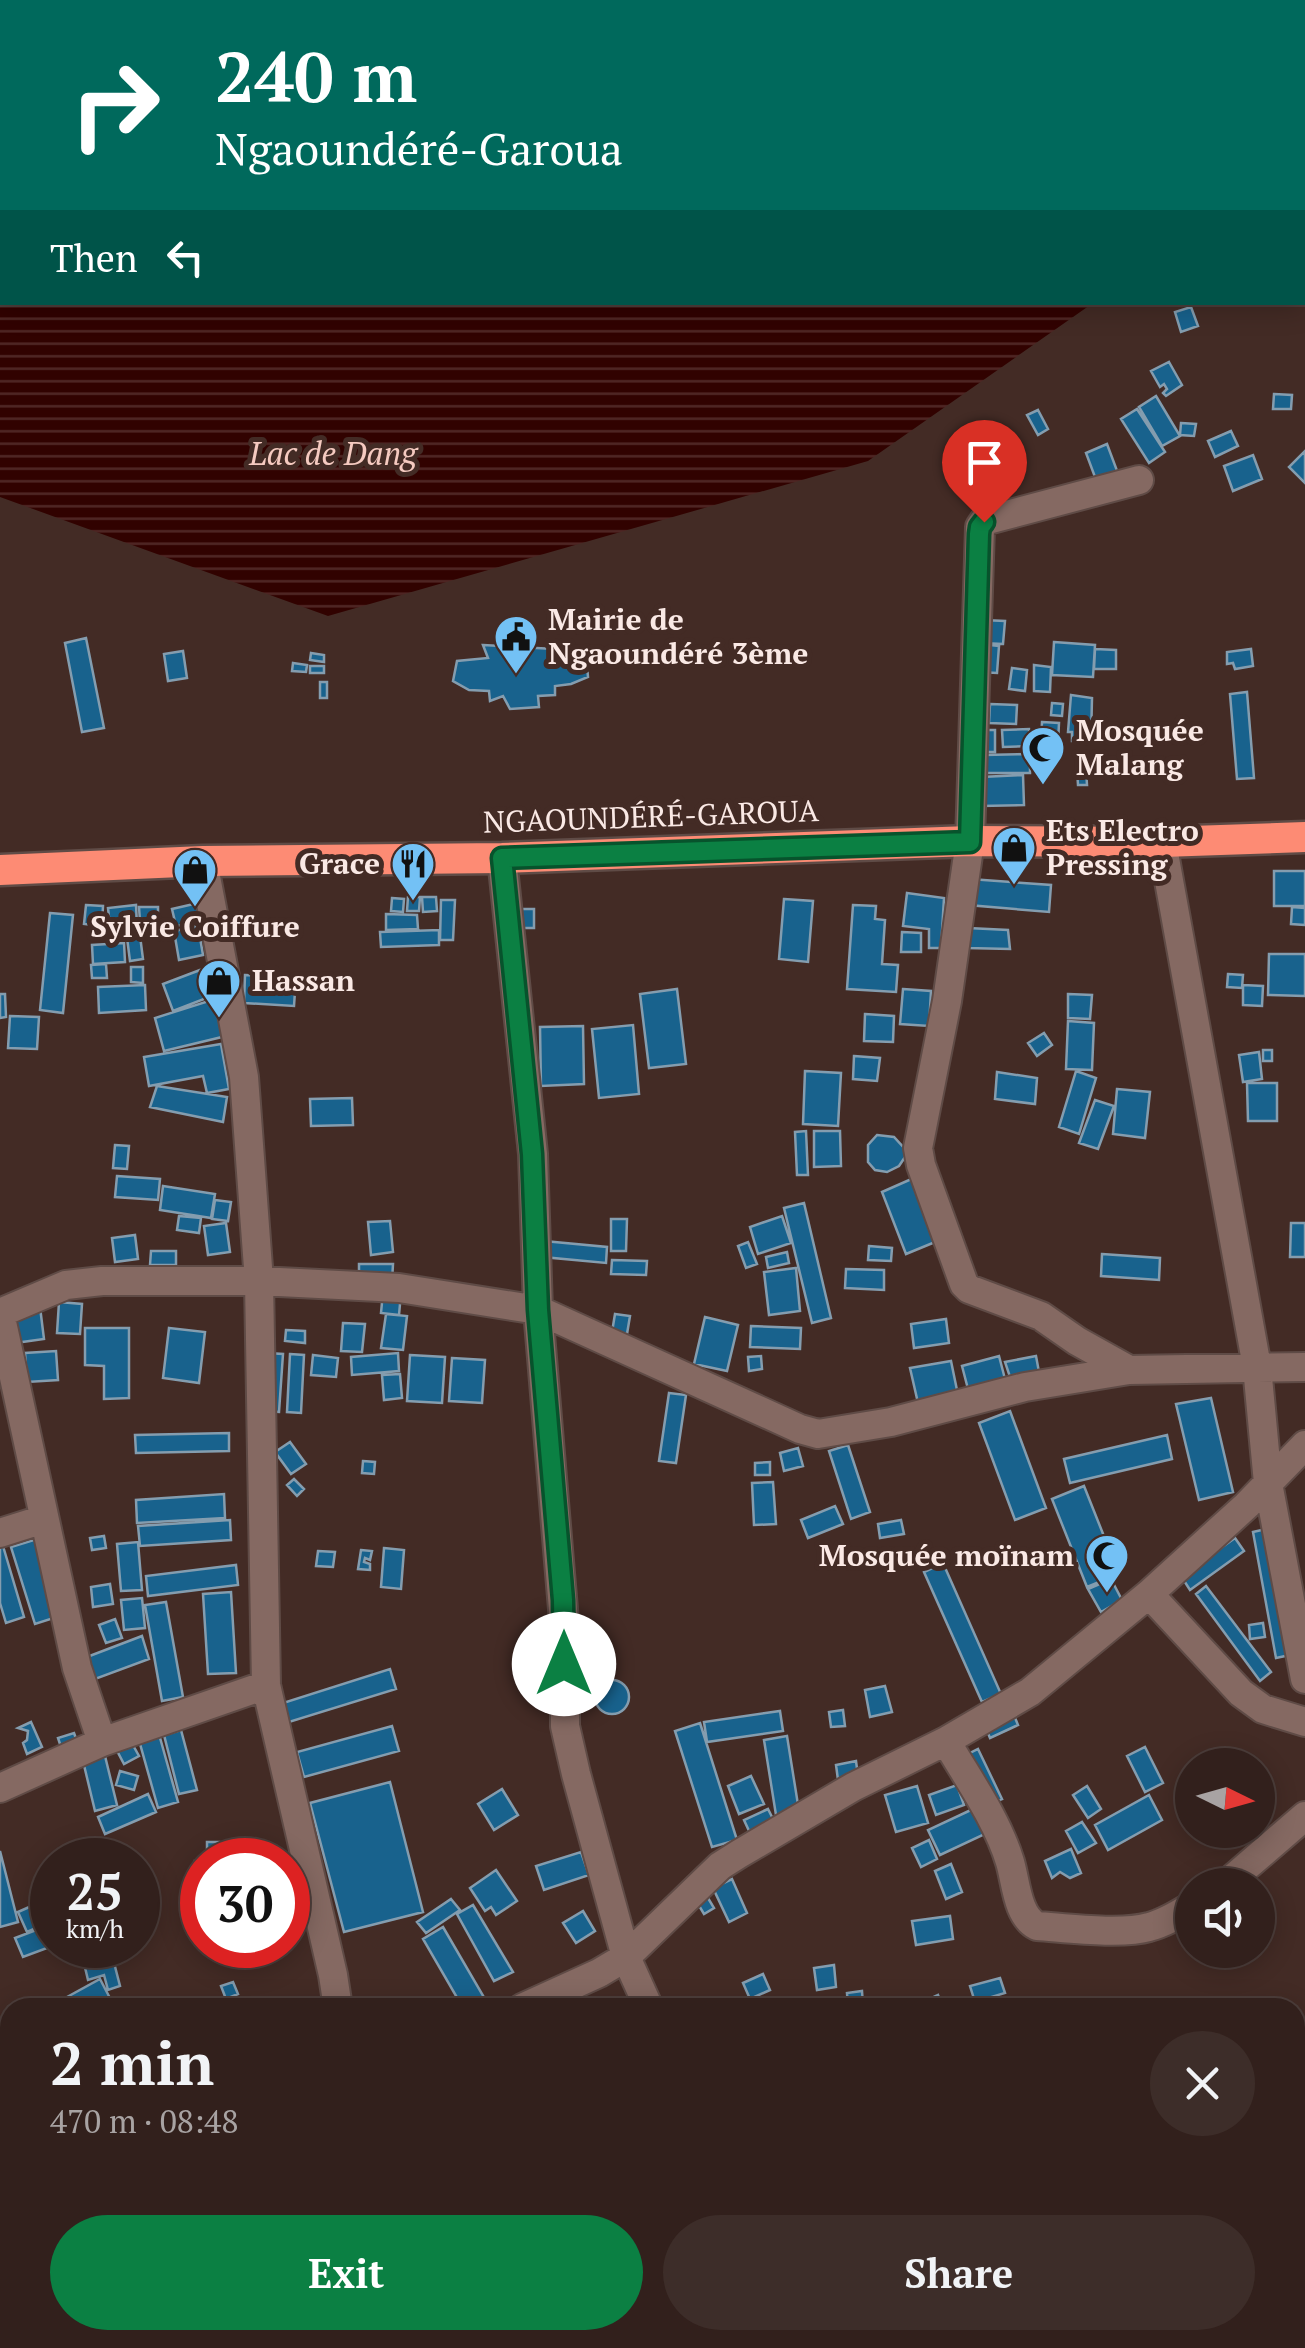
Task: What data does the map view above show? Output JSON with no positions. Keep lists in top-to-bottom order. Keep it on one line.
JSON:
{"streets":{"highway":["NGAOUNDÉRÉ-GAROUA"]},"water":["Lac de Dang"],"places":{"public building":["Mairie de Ngaoundéré 3ème"],"mosque":["Mosquée Malang","Mosquée moïnam"],"shop":["Ets Electro Pressing","Sylvie Coiffure","Hassan"],"restaurant":["Grace"]},"north":"right","page":{"turn":["240 m","Ngaoundéré-Garoua"],"then":"Then","speed":"25 km/h","limit":"30","heading":["2 min","470 m · 08:48"],"buttons":["Exit","Share"]}}
